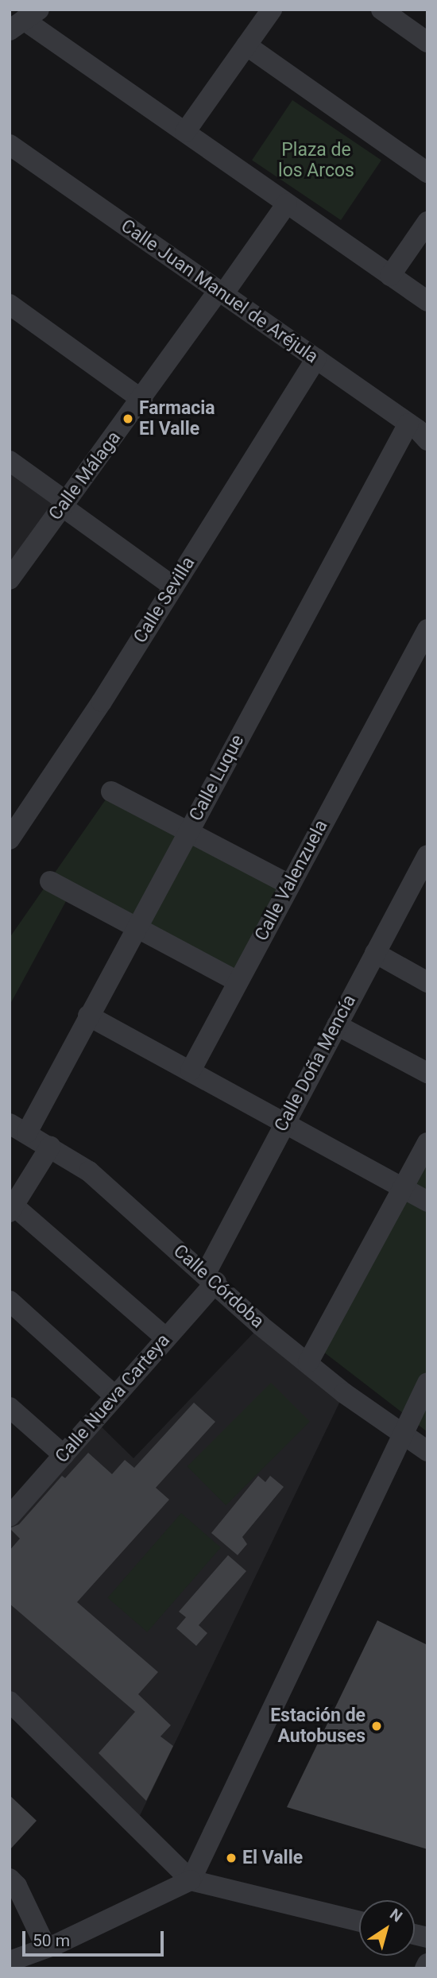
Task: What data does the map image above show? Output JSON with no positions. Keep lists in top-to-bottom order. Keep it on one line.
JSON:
{"streets":{"street":["Calle Juan Manuel de Aréjula","Calle Málaga","Calle Sevilla","Calle Luque","Calle Valenzuela","Calle Doña Mencía","Calle Córdoba","Calle Nueva Carteya"]},"crossings":[["Calle Juan Manuel de Aréjula","Calle Málaga"],["Calle Juan Manuel de Aréjula","Calle Sevilla"],["Calle Juan Manuel de Aréjula","Calle Luque"],["Calle Luque","Calle Córdoba"],["Calle Doña Mencía","Calle Córdoba"],["Calle Doña Mencía","Calle Nueva Carteya"],["Calle Córdoba","Calle Nueva Carteya"]],"parks":["Plaza de los Arcos"],"places":["Farmacia El Valle","Estación de Autobuses","El Valle"],"scale_bar":"50 m","north":"top right"}
